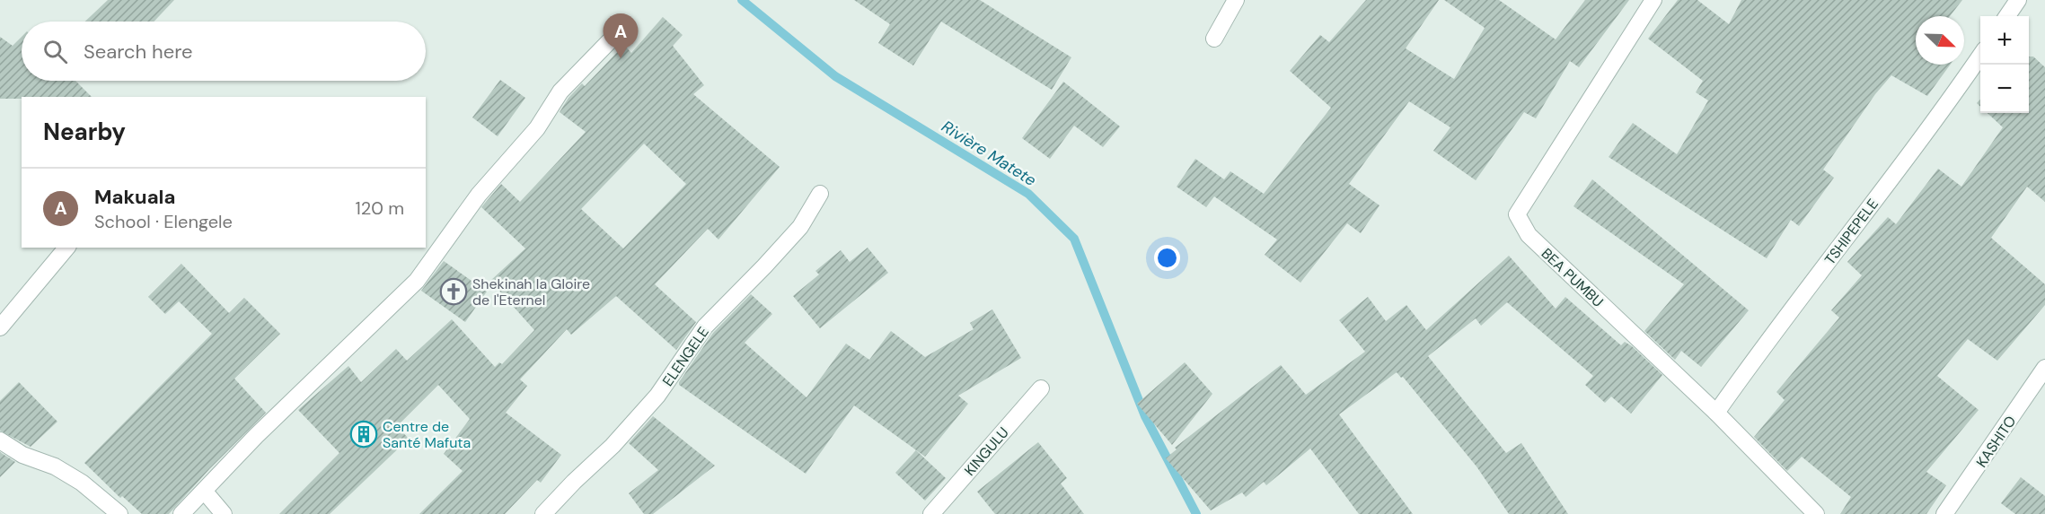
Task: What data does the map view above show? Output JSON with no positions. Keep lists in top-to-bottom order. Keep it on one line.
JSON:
{"streets":{"street":["TSHIPEPELE","BEA PUMBU","ELENGELE","KASHITO","KINGULU"]},"crossings":[["TSHIPEPELE","BEA PUMBU"]],"water":["Rivière Matete"],"places":{"church":["Shekinah la Gloire de l'Eternel"],"building":["Centre de Santé Mafuta"]},"north":"bottom right","page":{"pins":"A","map_buttons":["+","−"],"search":"Search here","heading":"Nearby","list":[{"mark":"A","name":"Makuala","note":"School · Elengele","value":"120 m"}]}}
